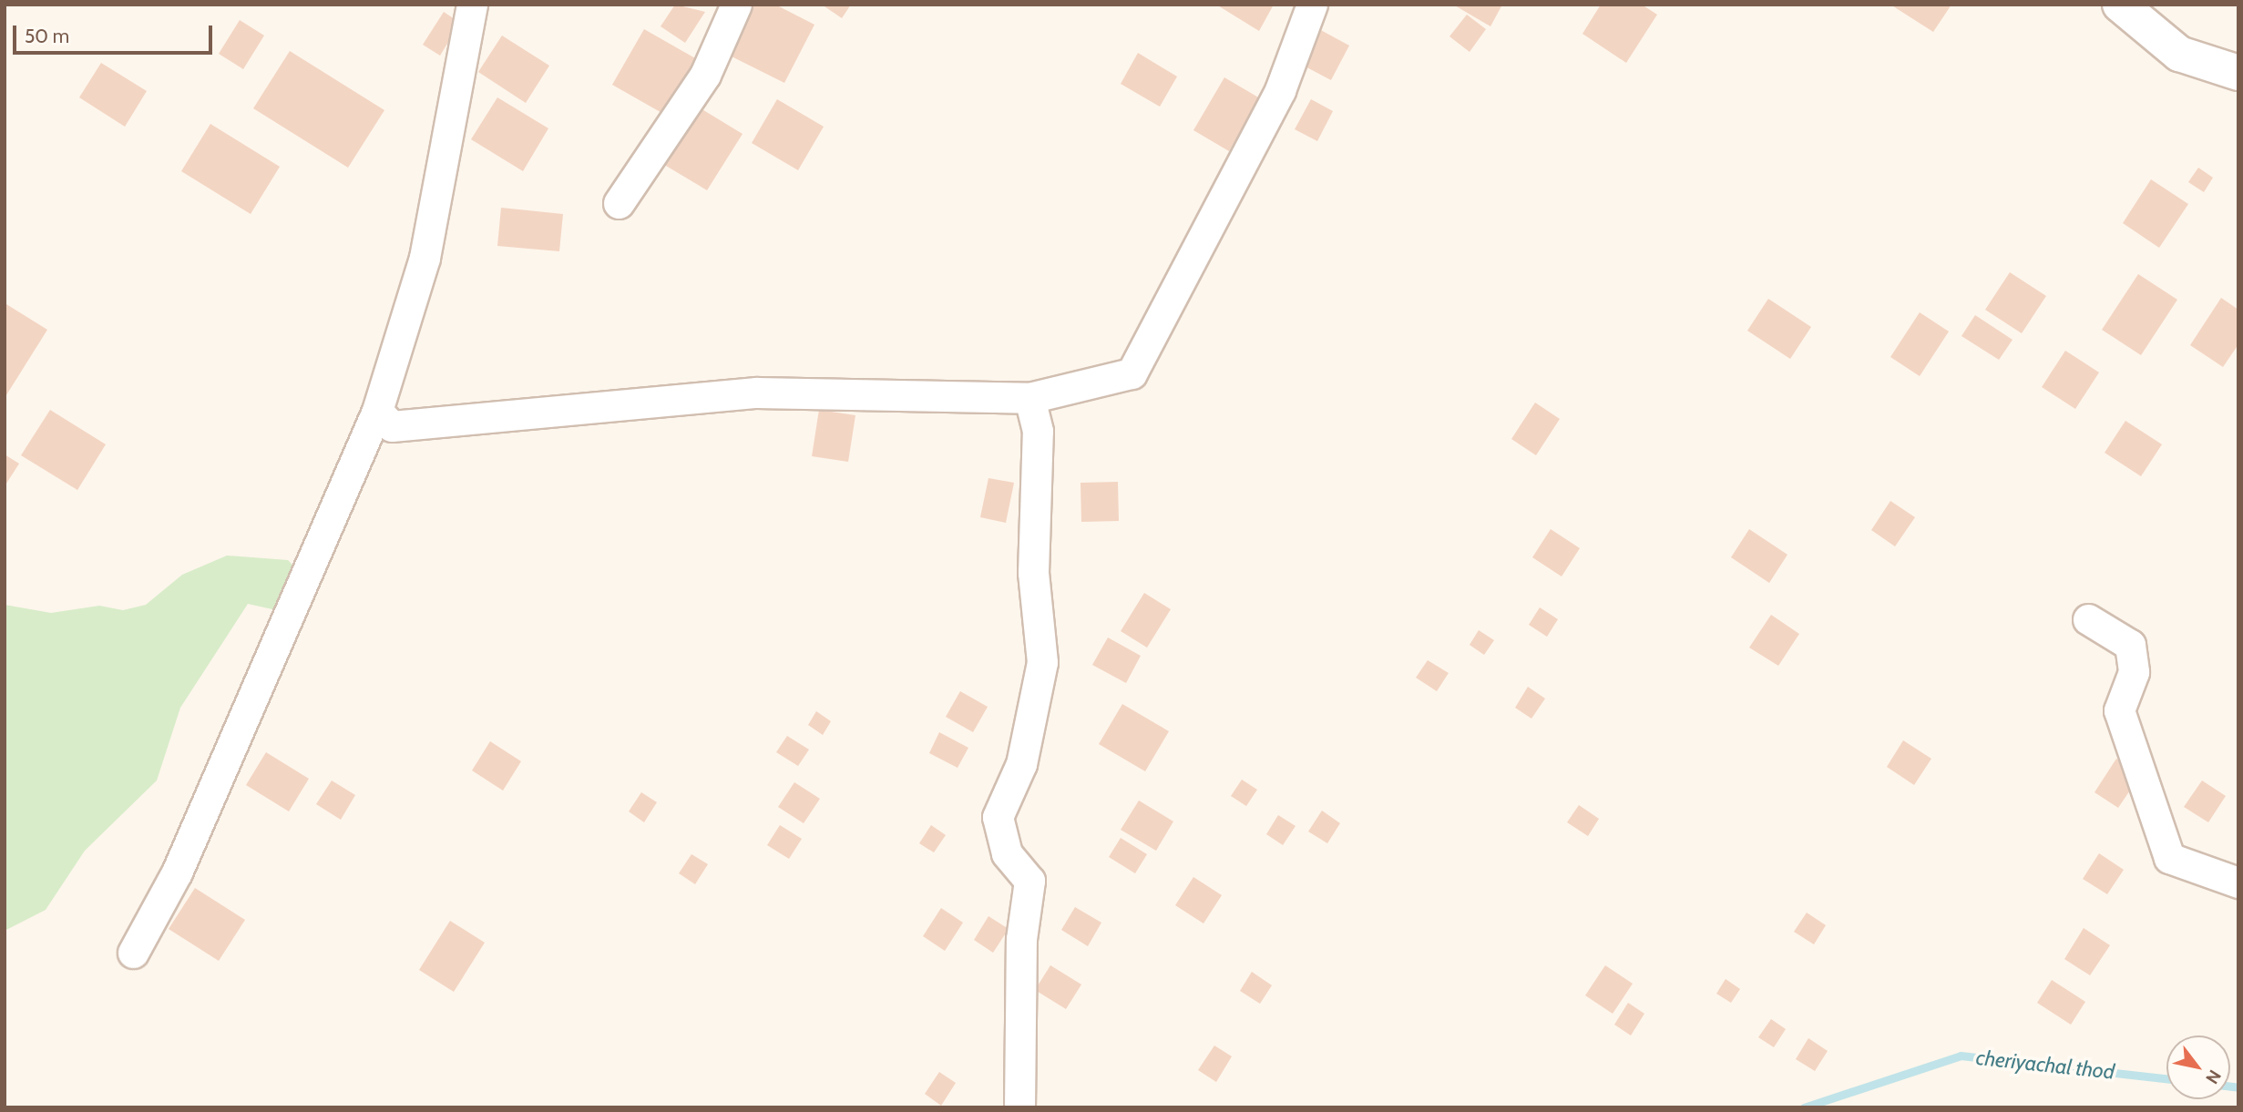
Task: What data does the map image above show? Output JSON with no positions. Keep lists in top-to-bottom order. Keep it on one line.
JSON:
{"water":["cheriyachal thod"],"scale_bar":"50 m","north":"bottom right"}
